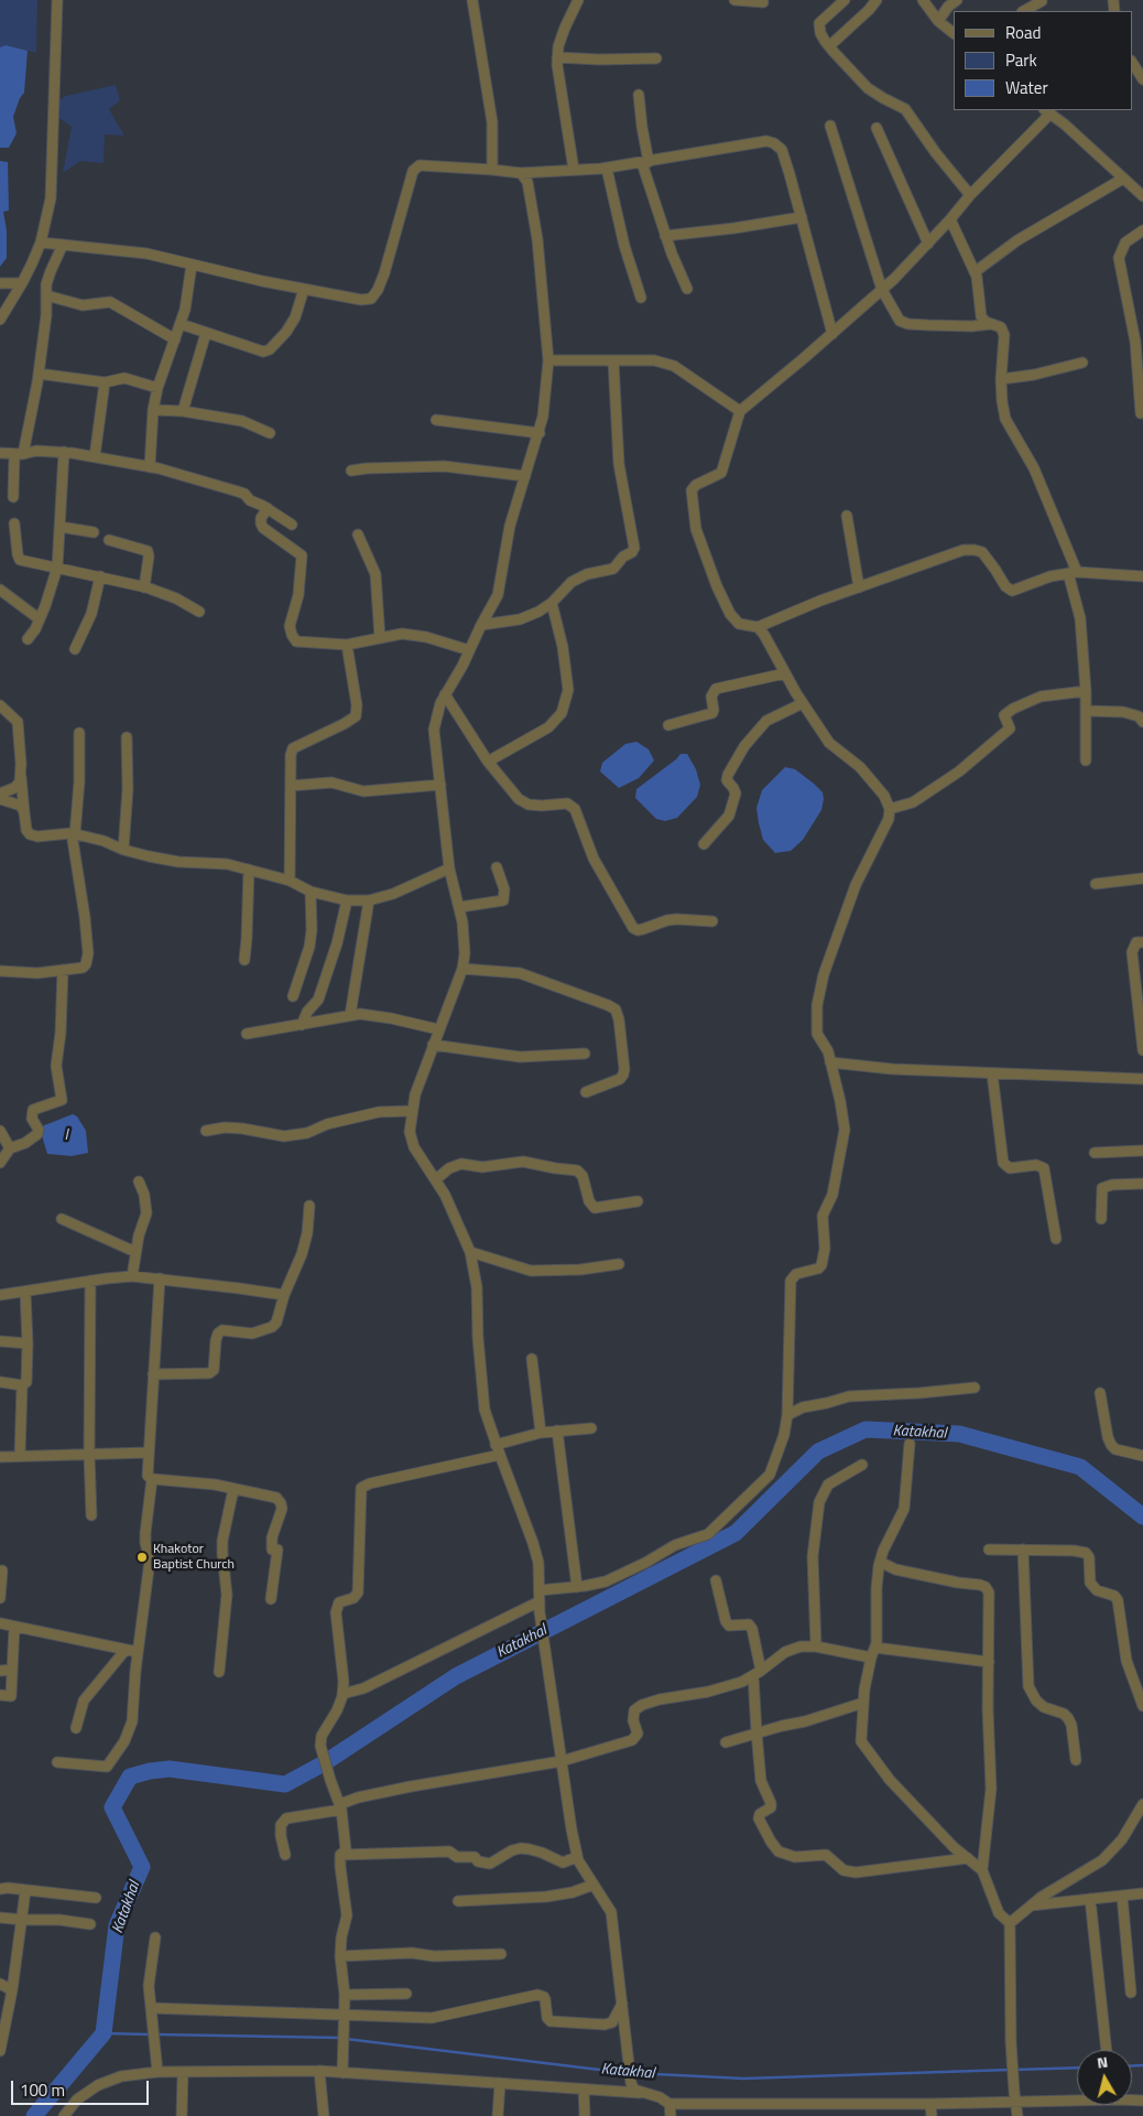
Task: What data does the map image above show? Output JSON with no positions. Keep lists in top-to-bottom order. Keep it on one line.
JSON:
{"water":["I","Katakhal"],"places":["Khakotor Baptist Church"],"legend":["Road","Park","Water"],"scale_bar":"100 m","north":"top"}
